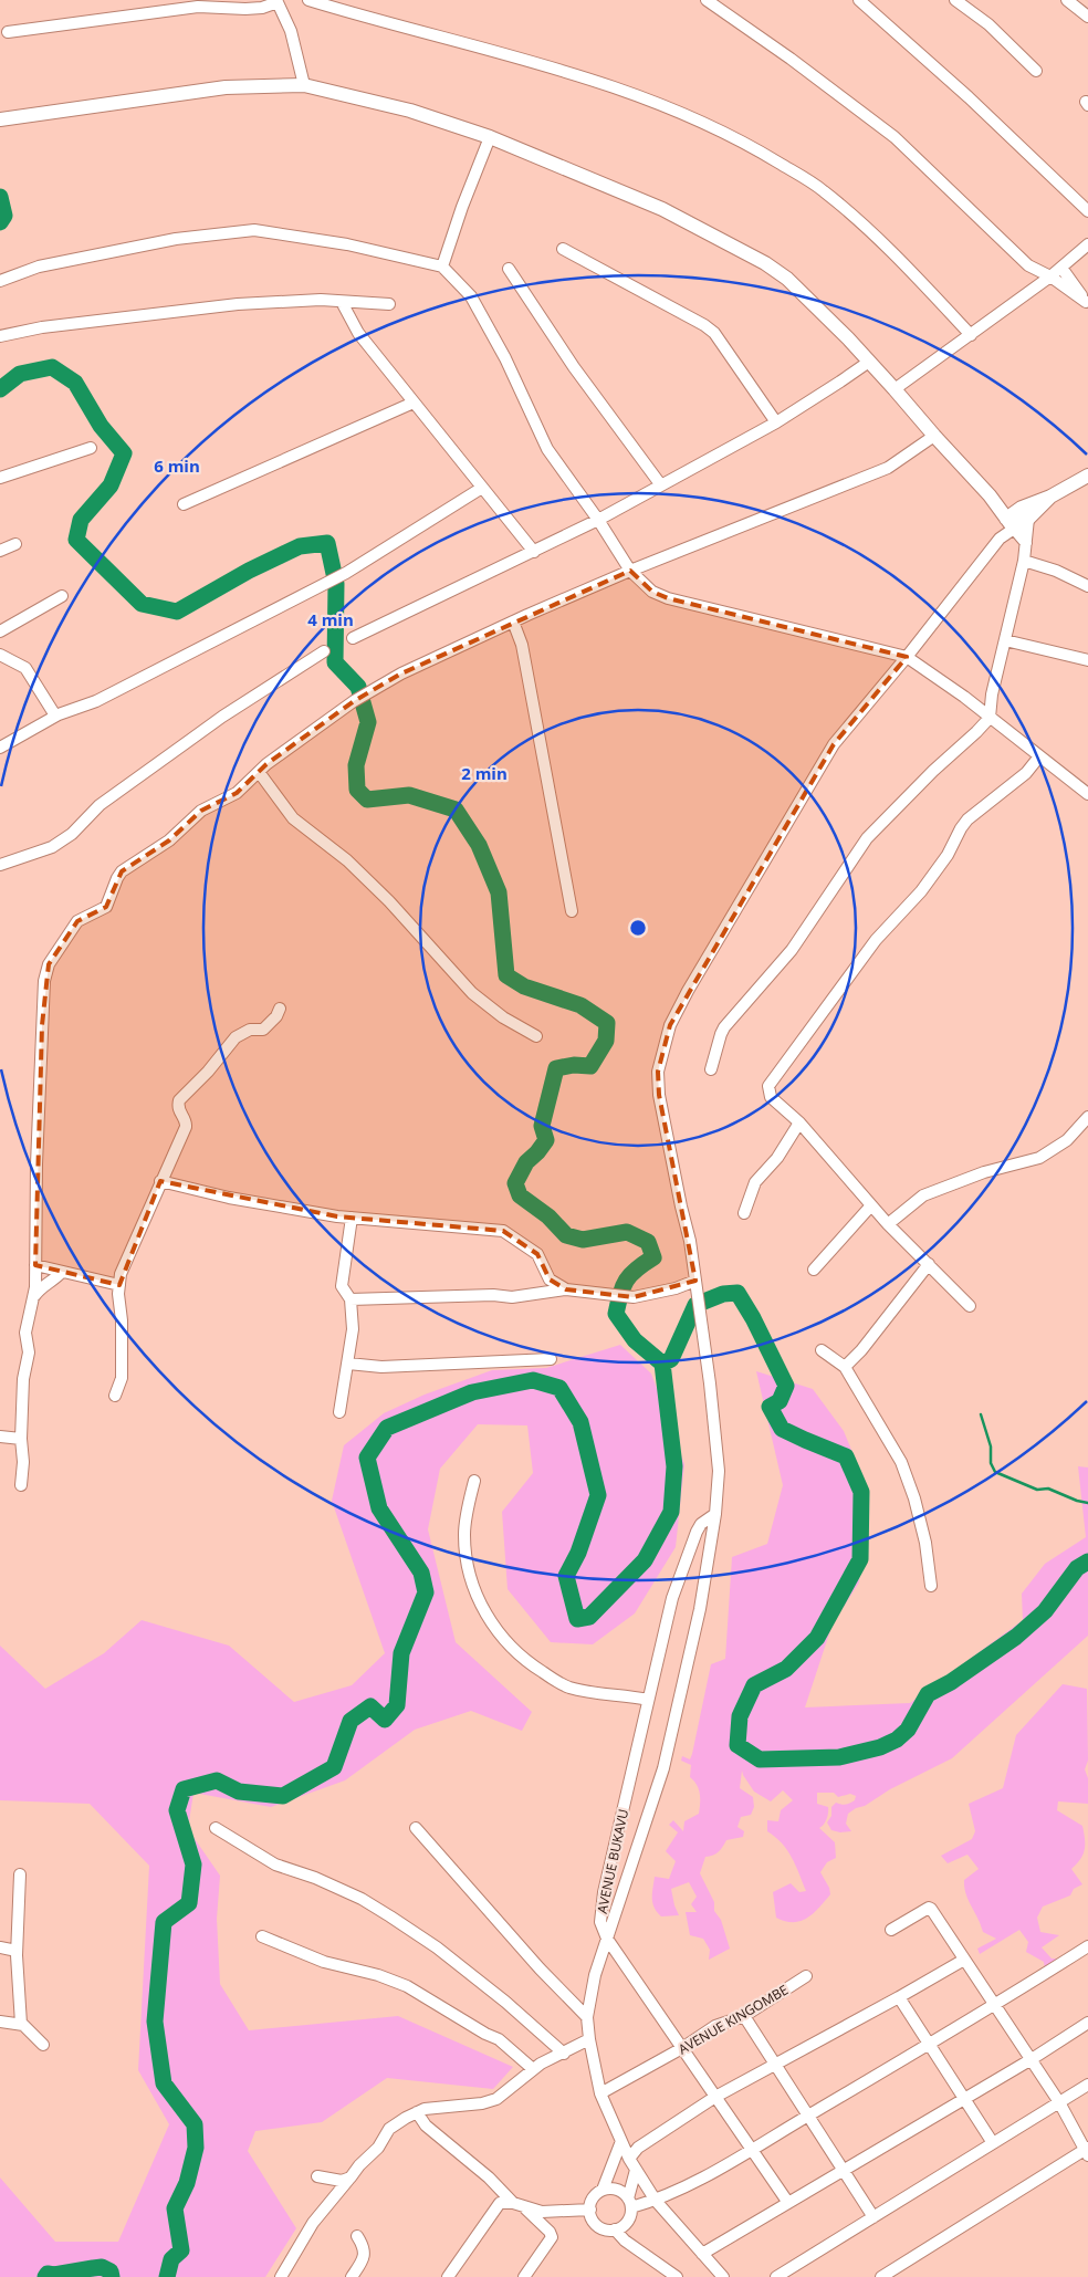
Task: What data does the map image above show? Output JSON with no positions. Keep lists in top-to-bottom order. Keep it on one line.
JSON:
{"streets":{"street":["AVENUE BUKAVU","AVENUE KINGOMBE"]},"crossings":[["AVENUE BUKAVU","AVENUE KINGOMBE"]],"rings":["6 min","4 min","2 min"]}
